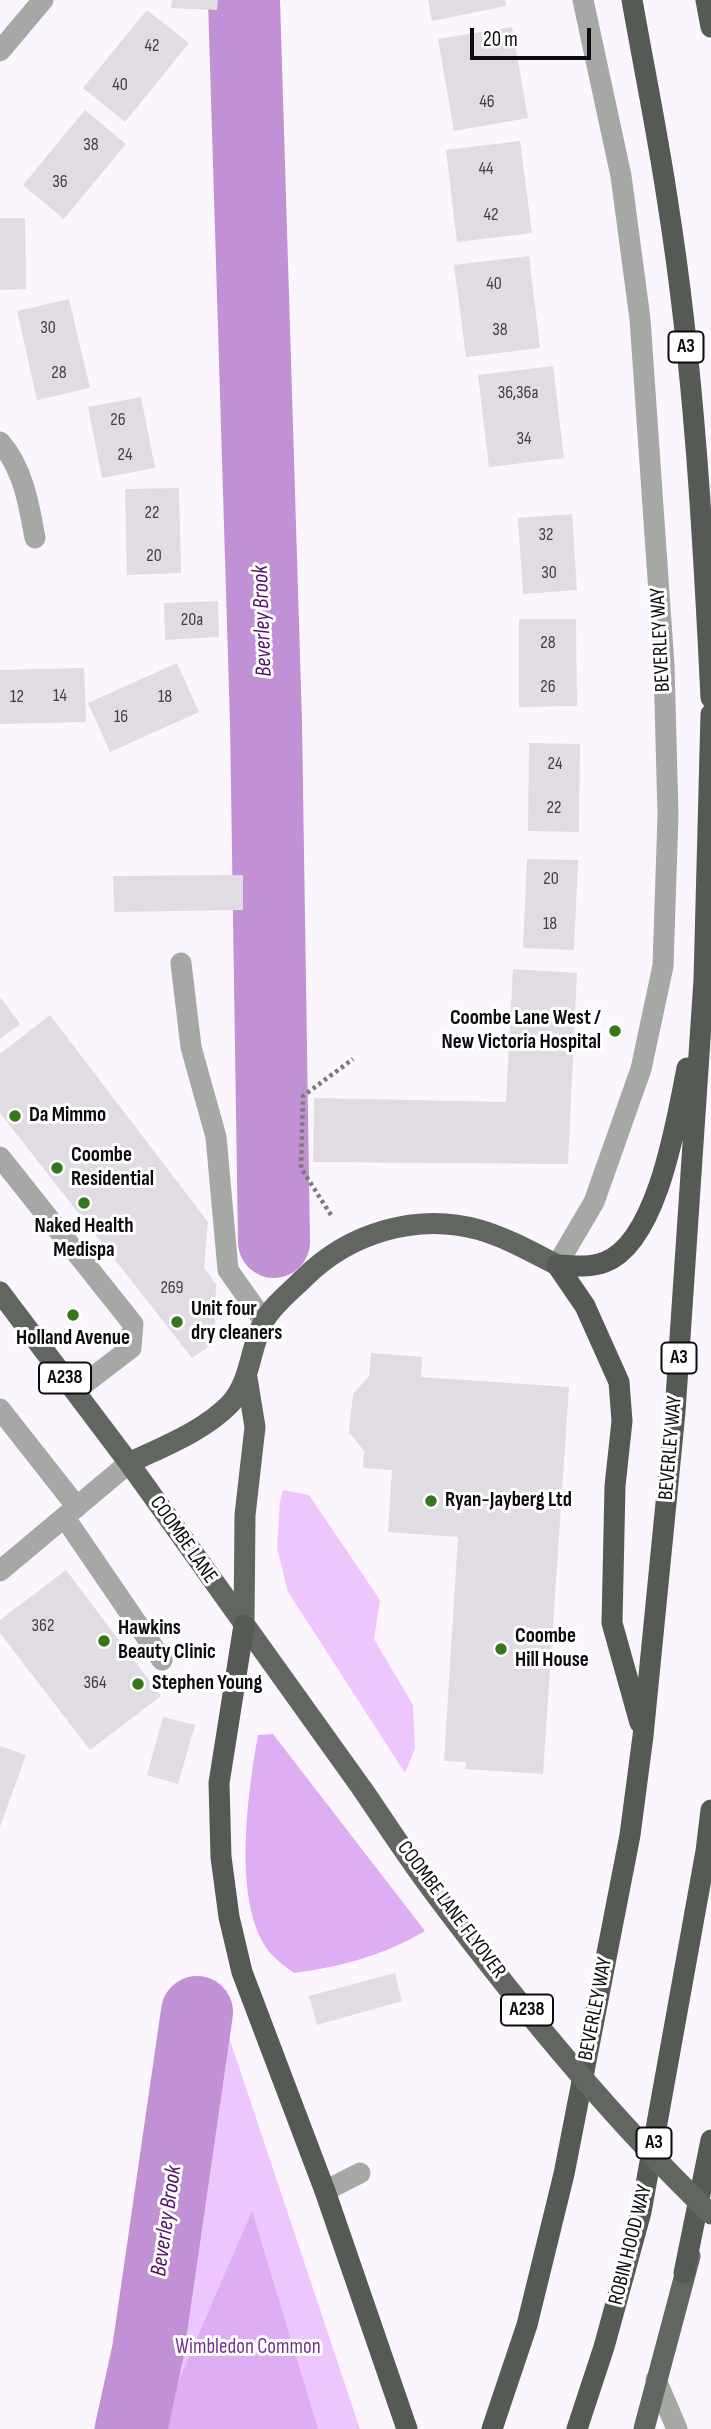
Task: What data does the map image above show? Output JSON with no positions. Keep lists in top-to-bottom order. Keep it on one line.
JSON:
{"streets":{"highway":["A3","BEVERLEY WAY","ROBIN HOOD WAY"],"main road":["A238","COOMBE LANE","COOMBE LANE FLYOVER"]},"crossings":[["COOMBE LANE","COOMBE LANE FLYOVER"]],"water":["Beverley Brook"],"parks":["Wimbledon Common"],"places":["Coombe Lane West / New Victoria Hospital","Da Mimmo","Coombe Residential","Naked Health Medispa","Holland Avenue","Unit four dry cleaners","Ryan-Jayberg Ltd","Hawkins Beauty Clinic","Coombe Hill House","Stephen Young"],"house_numbers":["42","40","46","38","44","36","42","40","30","38","28","36,36a","26","34","24","22","32","20","30","20a","28","26","14","12","18","16","24","22","20","18","269","362","364"],"scale_bar":"20 m"}
